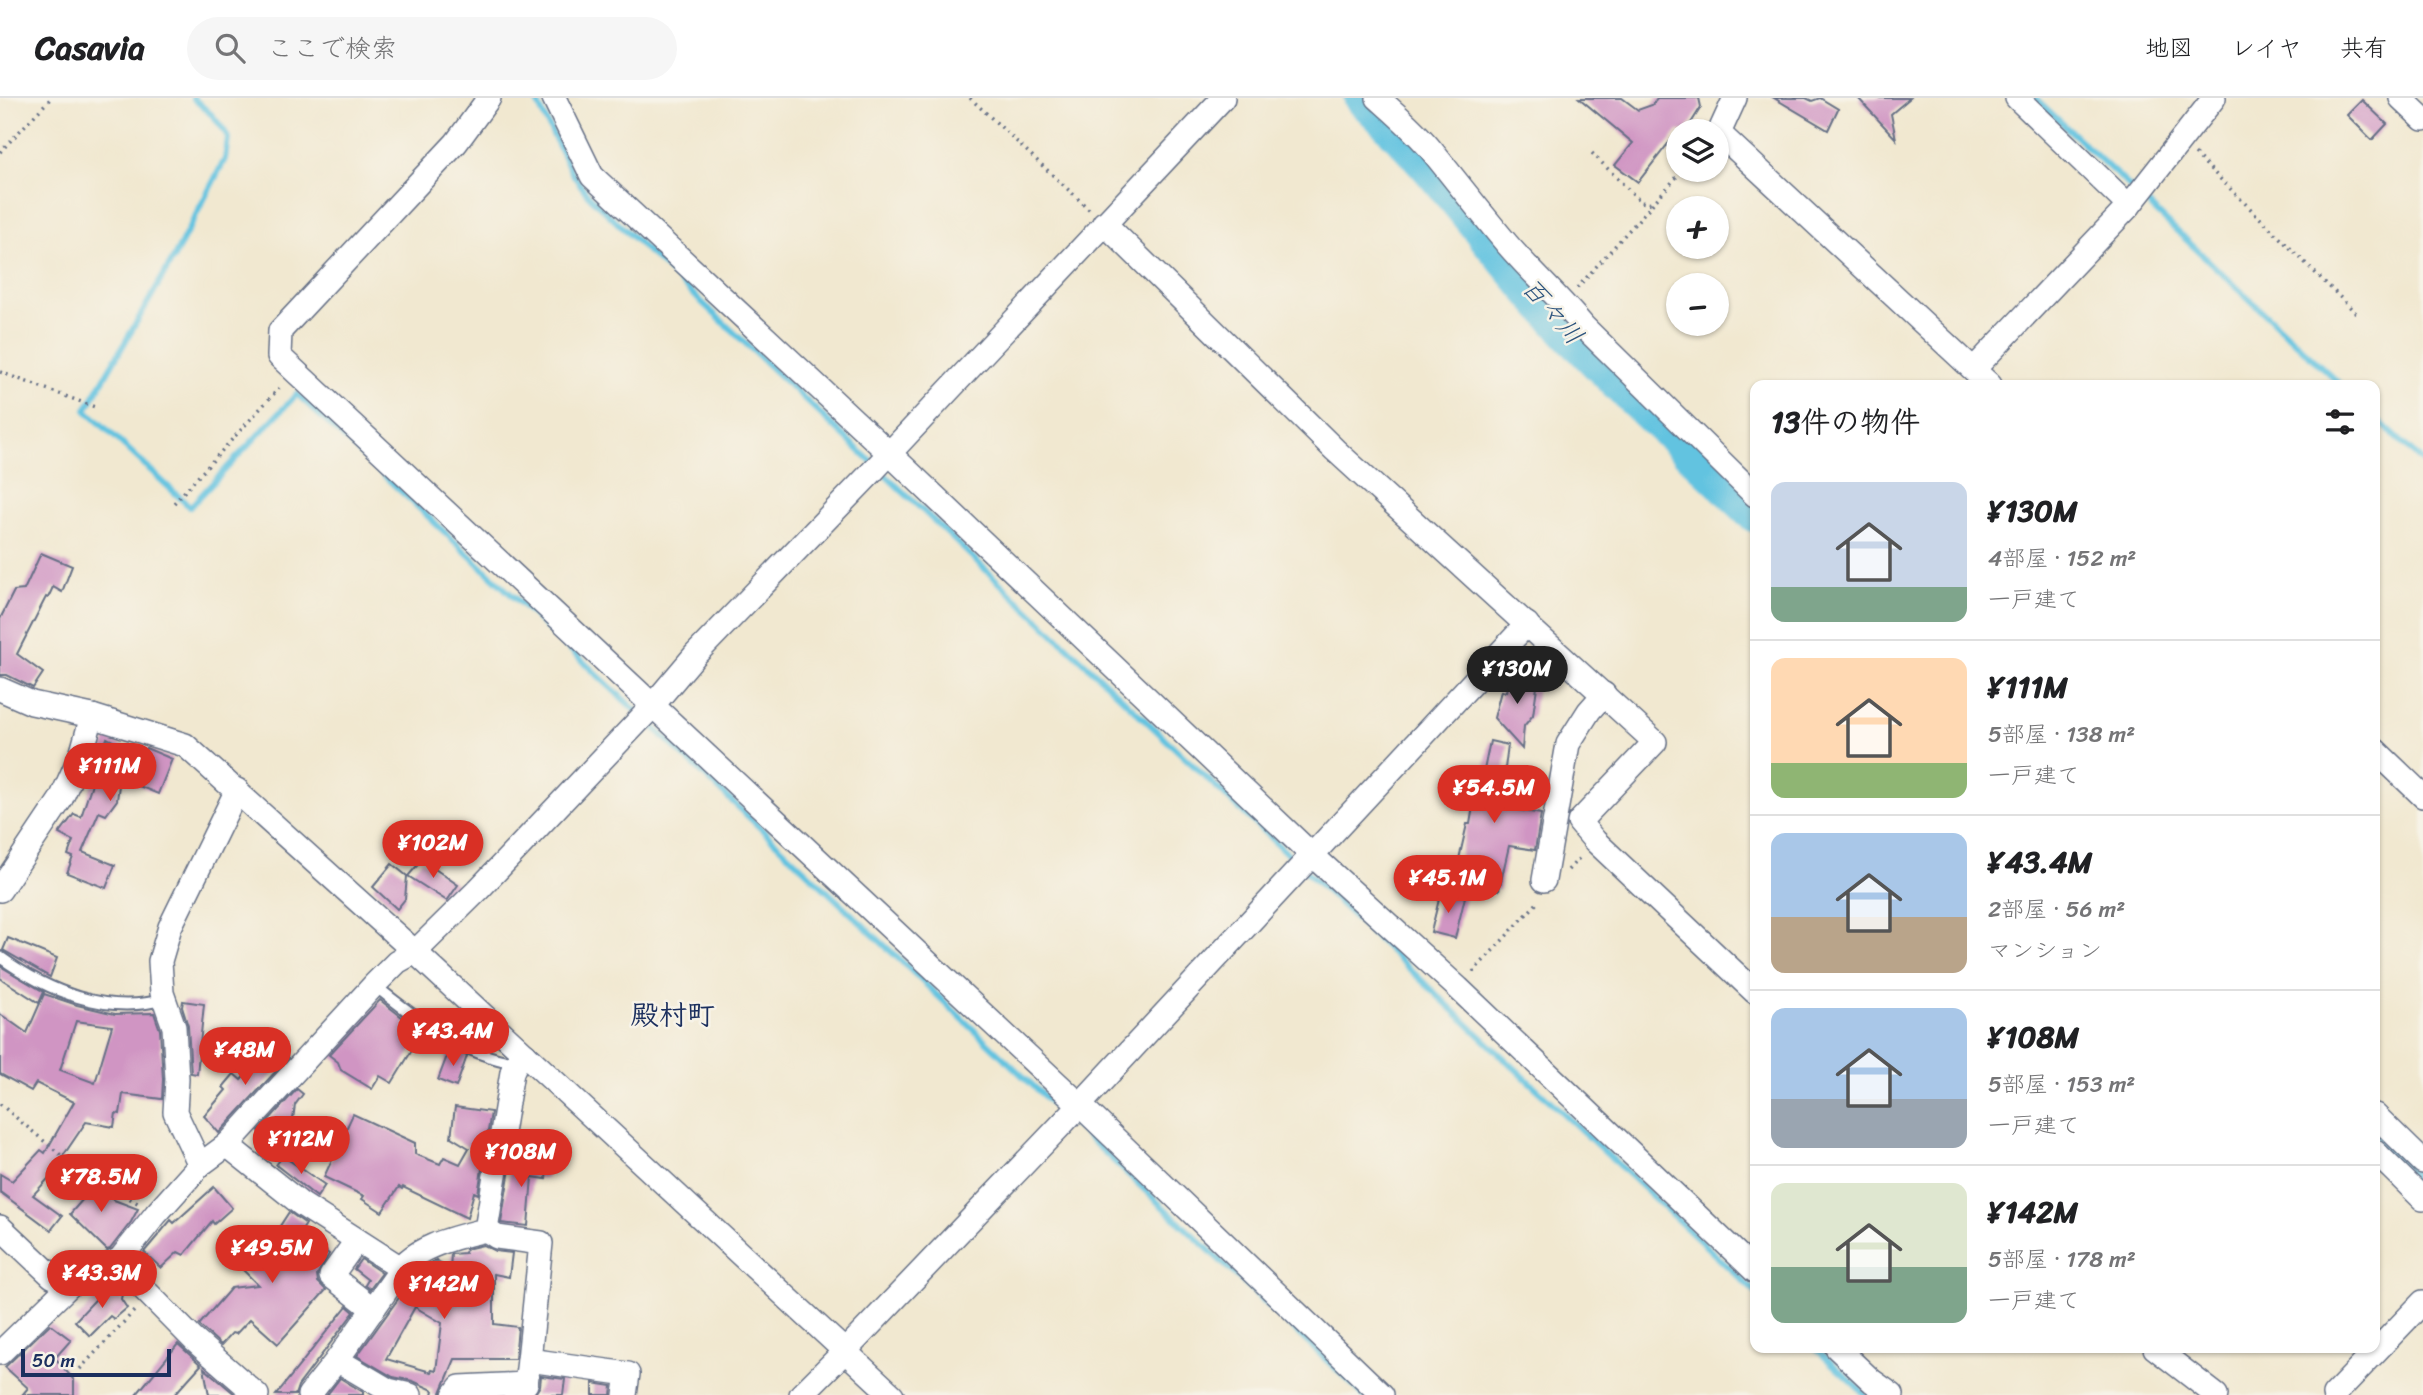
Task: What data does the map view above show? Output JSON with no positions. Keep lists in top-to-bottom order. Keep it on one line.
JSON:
{"districts":["殿村町"],"water":["百々川"],"scale_bar":"50 m","page":{"header":"Casavia","search":"ここで検索","nav":["地図","レイヤ","共有"],"map_buttons":["+","−"],"heading":"13件の物件","list":[{"name":"¥130M","note":"4部屋 · 152 m² · 一戸建て"},{"name":"¥111M","note":"5部屋 · 138 m² · 一戸建て"},{"name":"¥43.4M","note":"2部屋 · 56 m² · マンション"},{"name":"¥108M","note":"5部屋 · 153 m² · 一戸建て"},{"name":"¥142M","note":"5部屋 · 178 m² · 一戸建て"}],"price":["¥130M","¥111M","¥54.5M","¥102M","¥45.1M","¥43.4M","¥48M","¥112M","¥108M","¥78.5M","¥49.5M","¥43.3M","¥142M"],"scale":"50 m"}}
